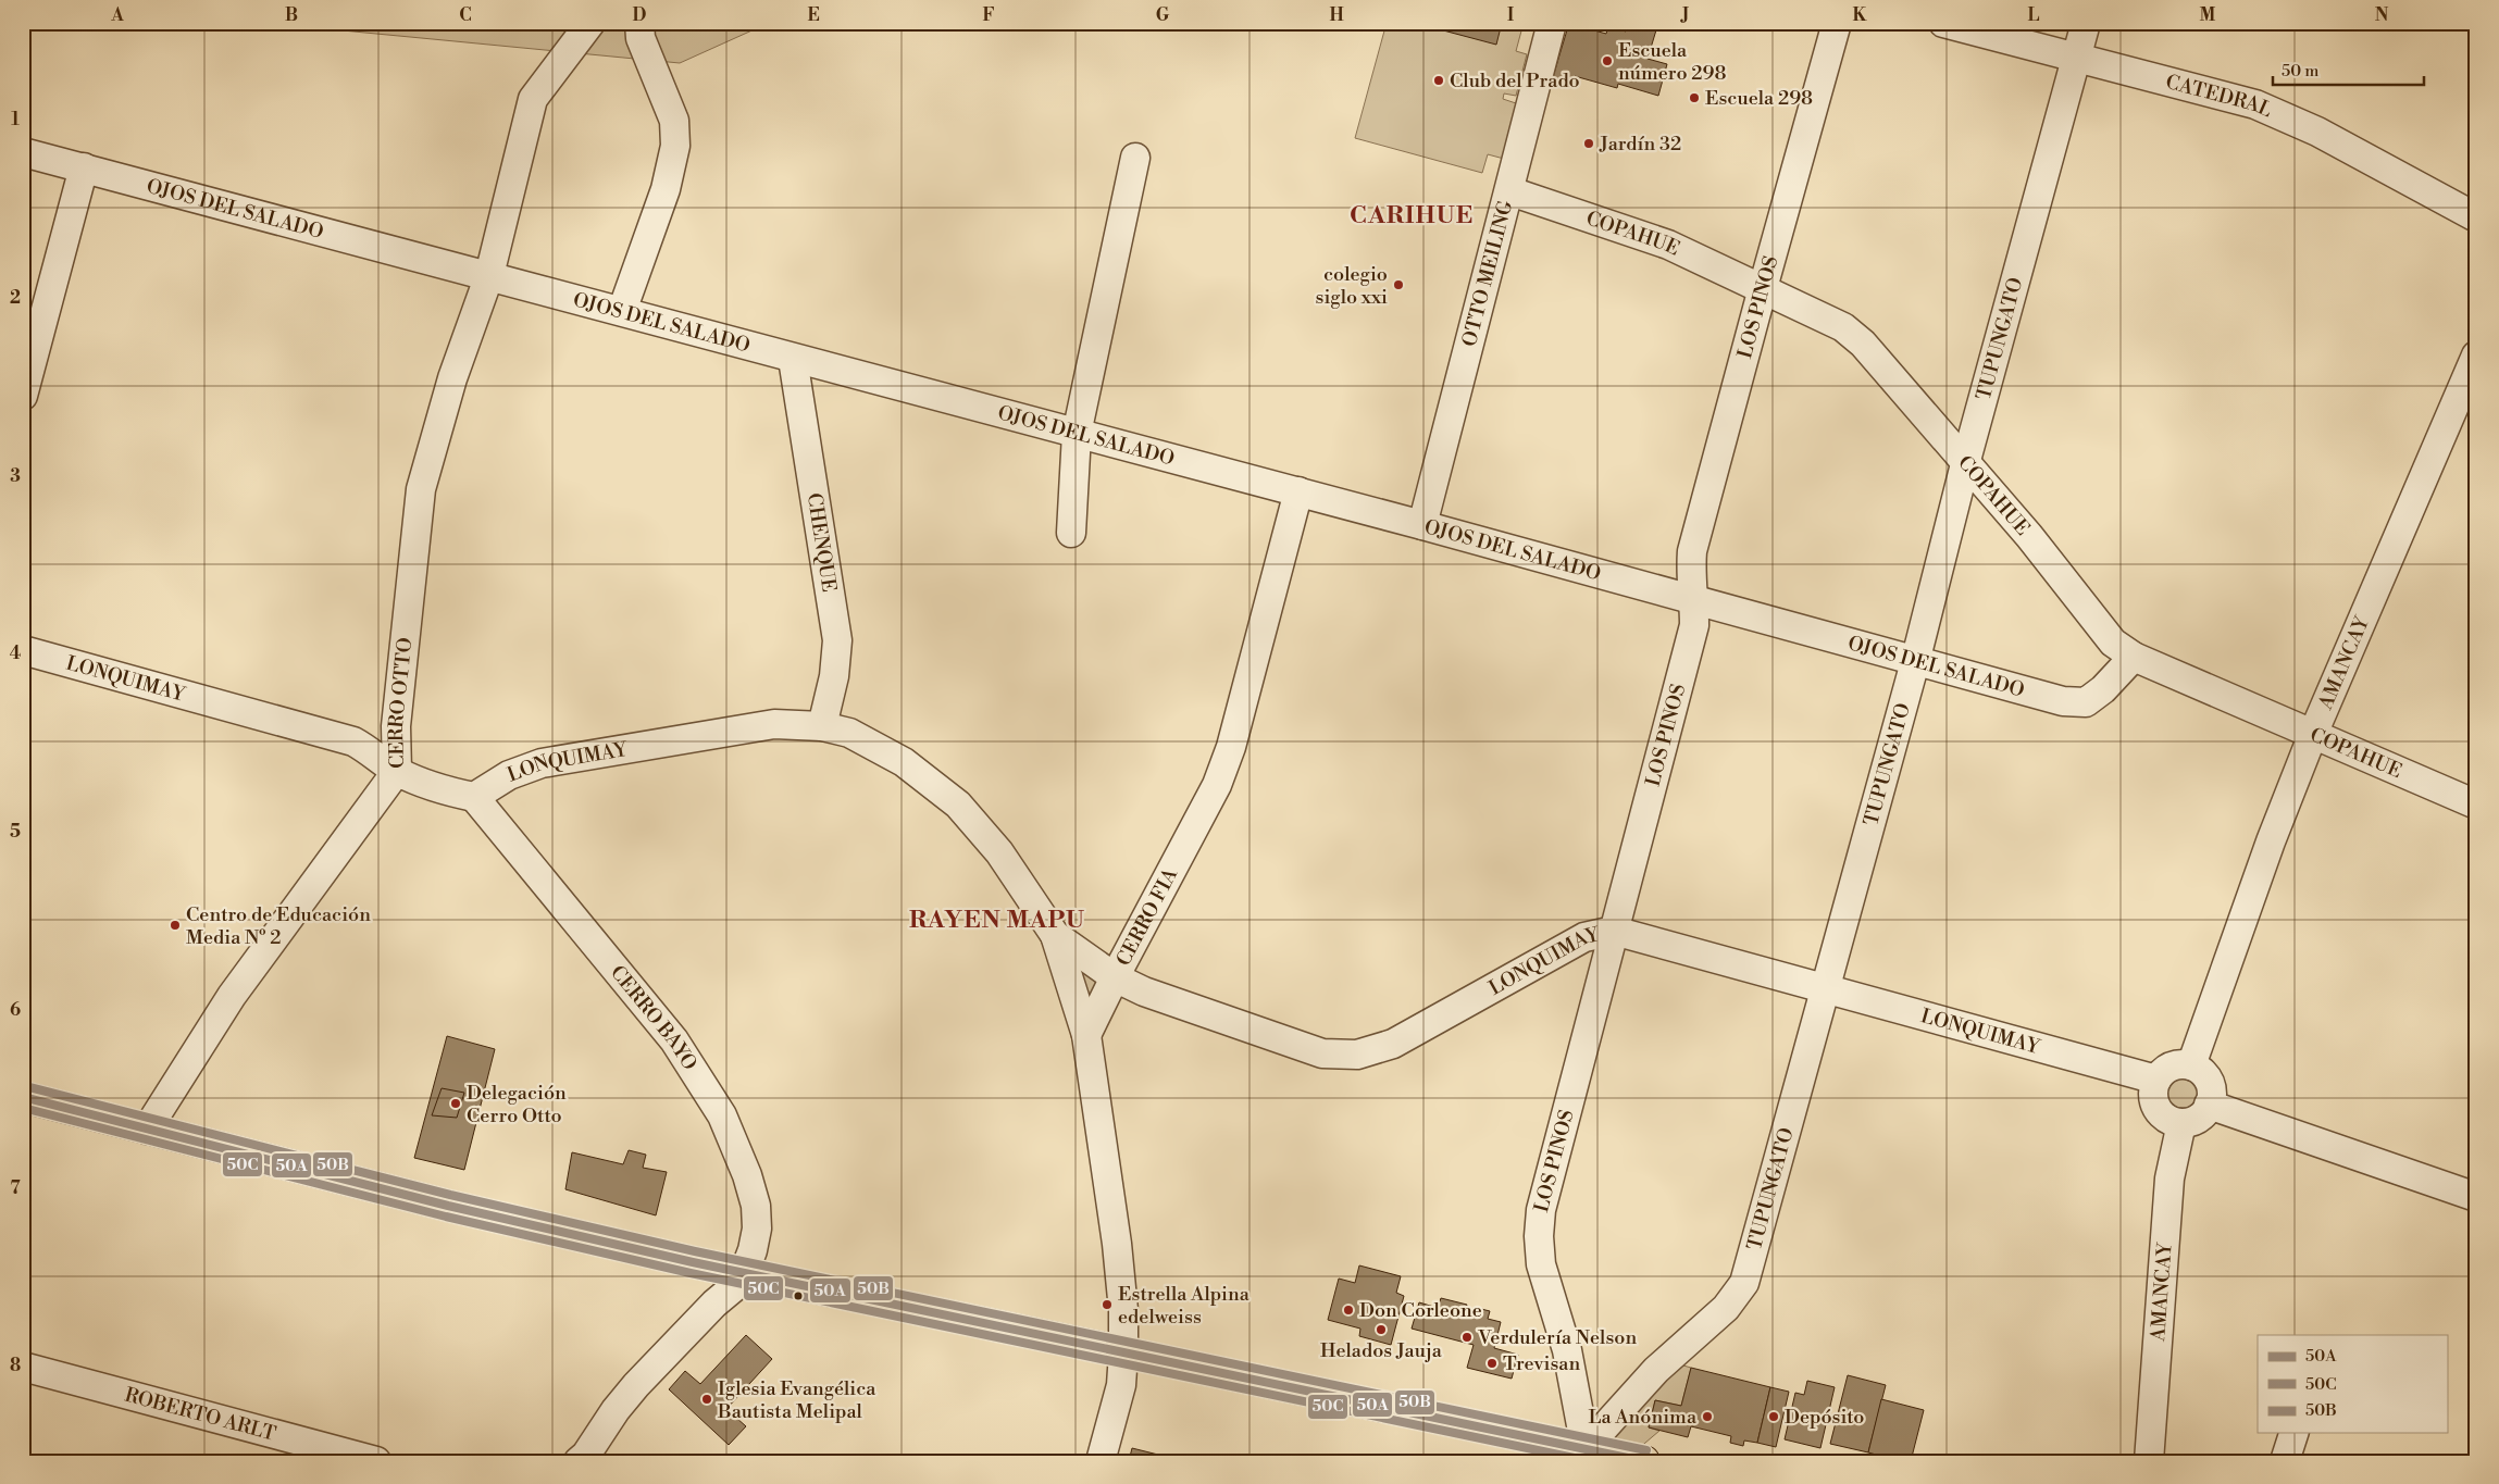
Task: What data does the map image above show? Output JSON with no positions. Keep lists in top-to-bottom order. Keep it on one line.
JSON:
{"streets":{"street":["CATEDRAL","OJOS DEL SALADO","COPAHUE","OTTO MEILING","LOS PINOS","TUPUNGATO","CHENQUE","AMANCAY","LONQUIMAY","CERRO OTTO","CERRO FIA","CERRO BAYO","ROBERTO ARLT"]},"crossings":[["CATEDRAL","TUPUNGATO"],["OJOS DEL SALADO","COPAHUE"],["OJOS DEL SALADO","OTTO MEILING"],["OJOS DEL SALADO","LOS PINOS"],["OJOS DEL SALADO","TUPUNGATO"],["OJOS DEL SALADO","CHENQUE"],["OJOS DEL SALADO","CERRO OTTO"],["OJOS DEL SALADO","CERRO FIA"],["COPAHUE","OTTO MEILING"],["COPAHUE","LOS PINOS"],["COPAHUE","TUPUNGATO"],["COPAHUE","AMANCAY"],["LOS PINOS","TUPUNGATO"],["LOS PINOS","LONQUIMAY"],["TUPUNGATO","LONQUIMAY"],["CHENQUE","LONQUIMAY"],["AMANCAY","LONQUIMAY"],["LONQUIMAY","CERRO OTTO"],["LONQUIMAY","CERRO FIA"],["LONQUIMAY","CERRO BAYO"]],"districts":["CARIHUE","RAYEN MAPU"],"places":["Escuela número 298","Club del Prado","Escuela 298","Jardín 32","colegio siglo xxi","Centro de Educación Media Nº 2","Delegación Cerro Otto","Estrella Alpina edelweiss","Don Corleone","Helados Jauja","Verdulería Nelson","Trevisan","Iglesia Evangélica Bautista Melipal","La Anónima","Depósito"],"lines":["transit line 50B","transit line 50A","transit line 50C"],"legend":["50A","50C","50B"],"scale_bar":"50 m","grid":{"columns":["A","B","C","D","E","F","G","H","I","J","K","L","M","N"],"rows":["1","2","3","4","5","6","7","8"]}}
